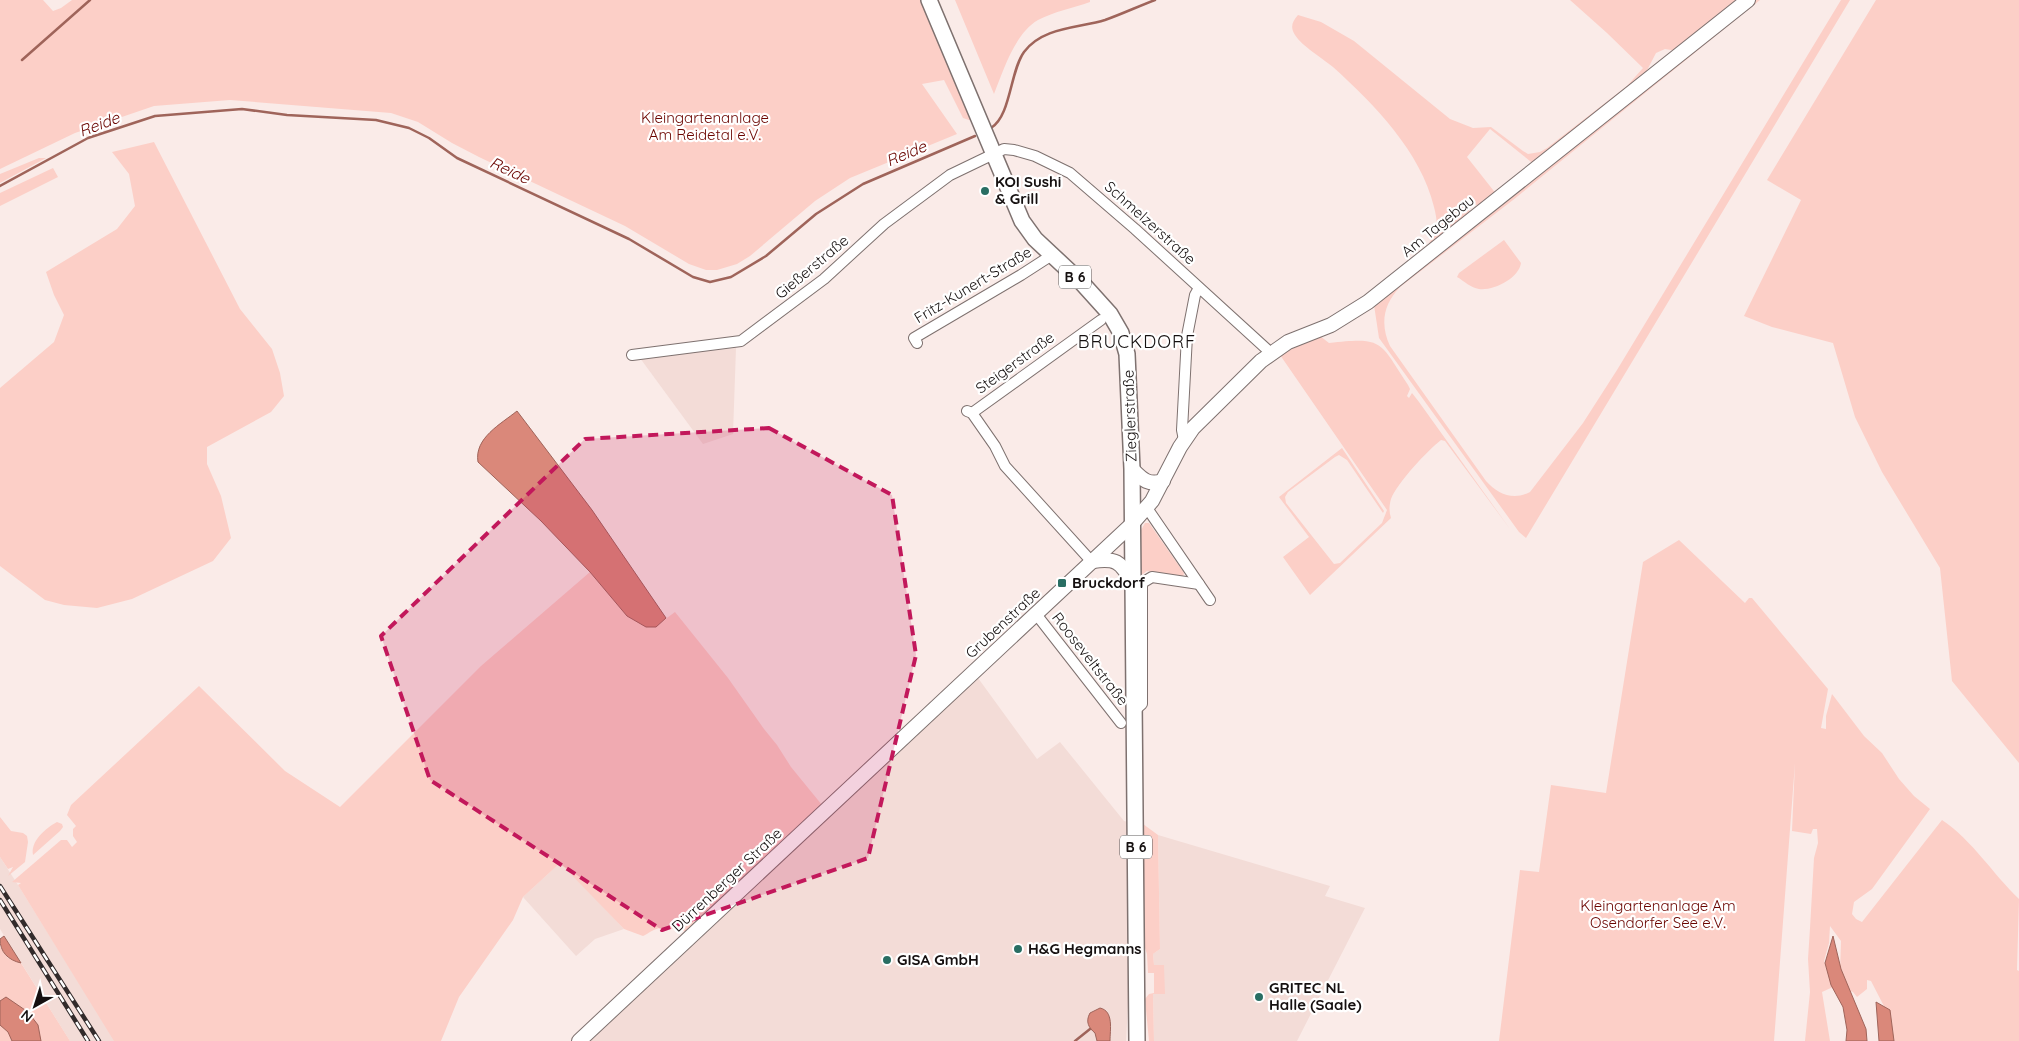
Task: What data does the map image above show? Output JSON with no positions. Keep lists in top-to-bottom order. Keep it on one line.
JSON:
{"streets":{"main road":["B 6","Zieglerstraße"],"street":["Schmelzerstraße","Am Tagebau","Gießerstraße","Fritz-Kunert-Straße","Steigerstraße","Grubenstraße","Rooseveltstraße","Dürrenberger Straße"]},"crossings":[["Schmelzerstraße","Am Tagebau"],["Schmelzerstraße","Gießerstraße"],["Schmelzerstraße","Zieglerstraße"],["Am Tagebau","Zieglerstraße"],["Am Tagebau","Grubenstraße"],["Gießerstraße","Zieglerstraße"],["Fritz-Kunert-Straße","Zieglerstraße"],["Steigerstraße","Grubenstraße"],["Zieglerstraße","Grubenstraße"],["Grubenstraße","Rooseveltstraße"],["Grubenstraße","Dürrenberger Straße"]],"districts":["BRUCKDORF"],"water":["Reide"],"parks":["Kleingartenanlage Am Reidetal e.V.","Kleingartenanlage Am Osendorfer See e.V."],"places":{"other":["KOI Sushi & Grill","H&G Hegmanns","GISA GmbH","GRITEC NL Halle (Saale)"],"transit":["Bruckdorf"]},"north":"bottom left"}
